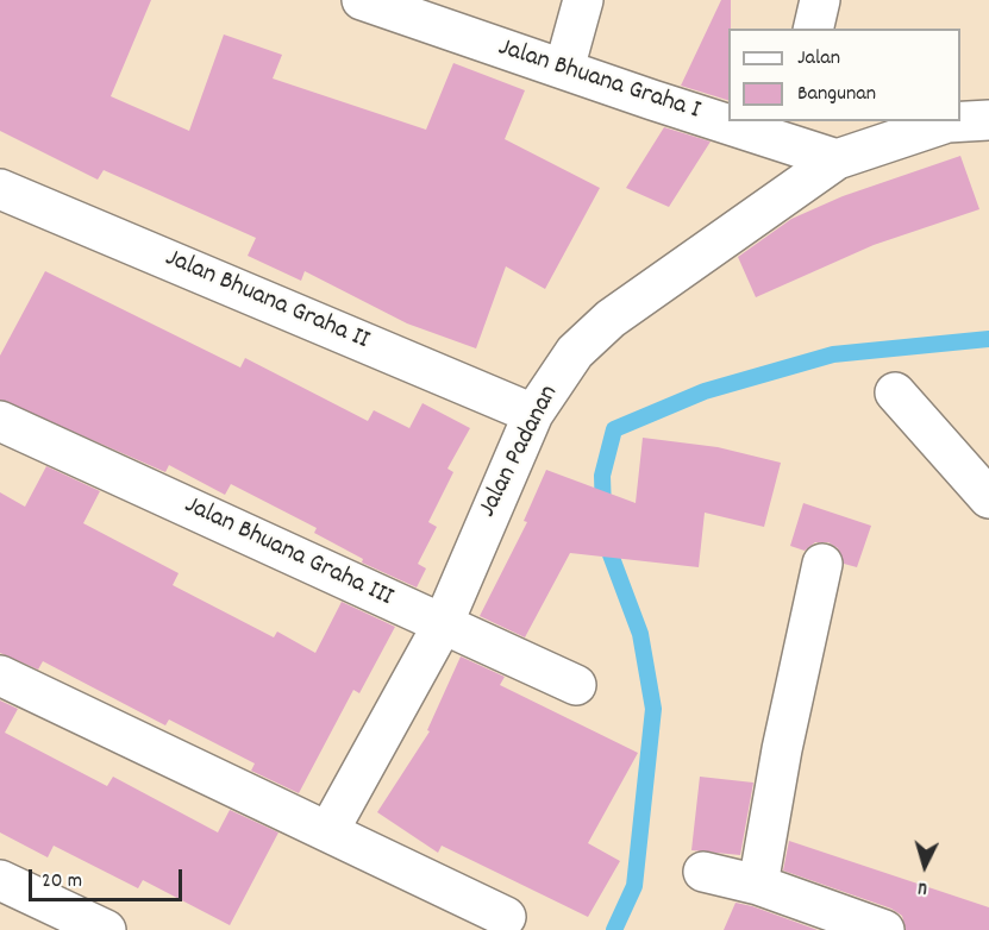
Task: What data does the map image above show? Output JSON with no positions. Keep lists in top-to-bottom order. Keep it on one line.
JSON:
{"streets":{"street":["Jalan Bhuana Graha I","Jalan Bhuana Graha II","Jalan Padanan","Jalan Bhuana Graha III"]},"crossings":[["Jalan Bhuana Graha I","Jalan Padanan"],["Jalan Bhuana Graha II","Jalan Padanan"],["Jalan Padanan","Jalan Bhuana Graha III"]],"legend":["Jalan","Bangunan"],"scale_bar":"20 m","north":"bottom"}
